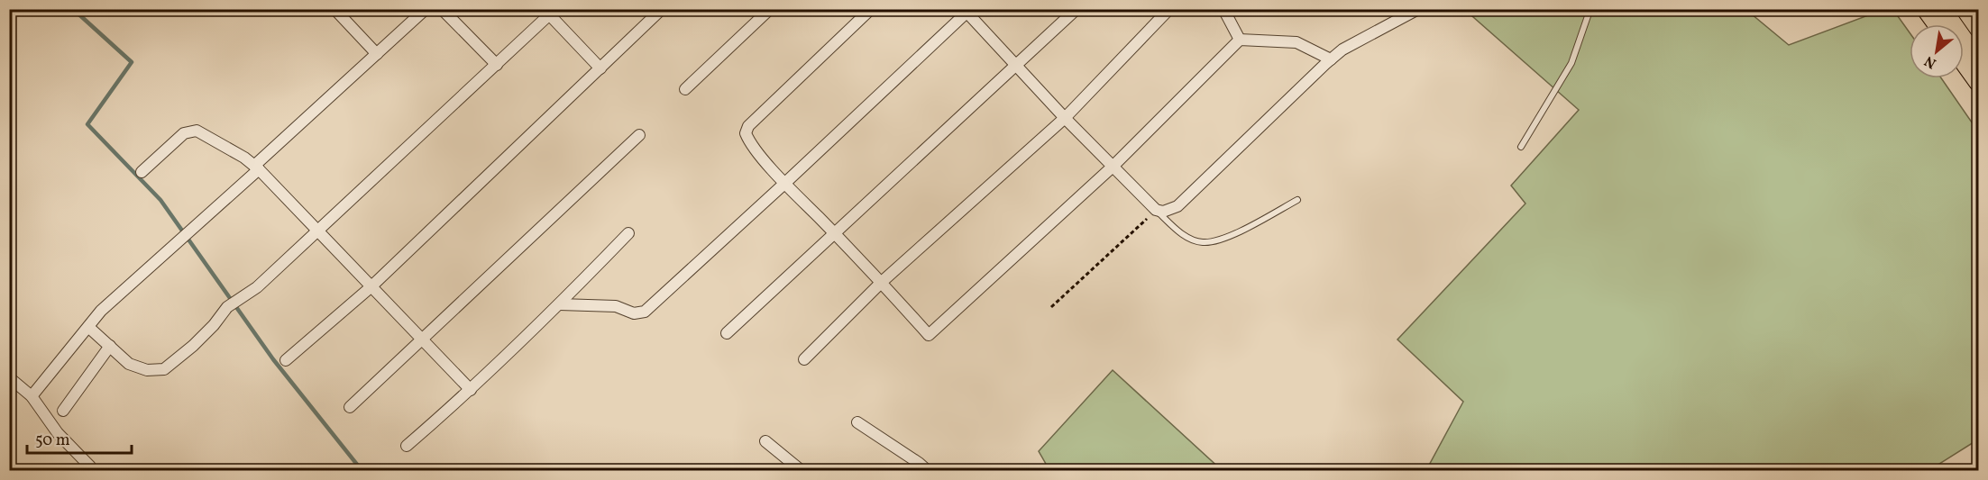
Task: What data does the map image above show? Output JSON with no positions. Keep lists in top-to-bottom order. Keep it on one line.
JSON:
{"scale_bar":"50 m","north":"bottom left"}
